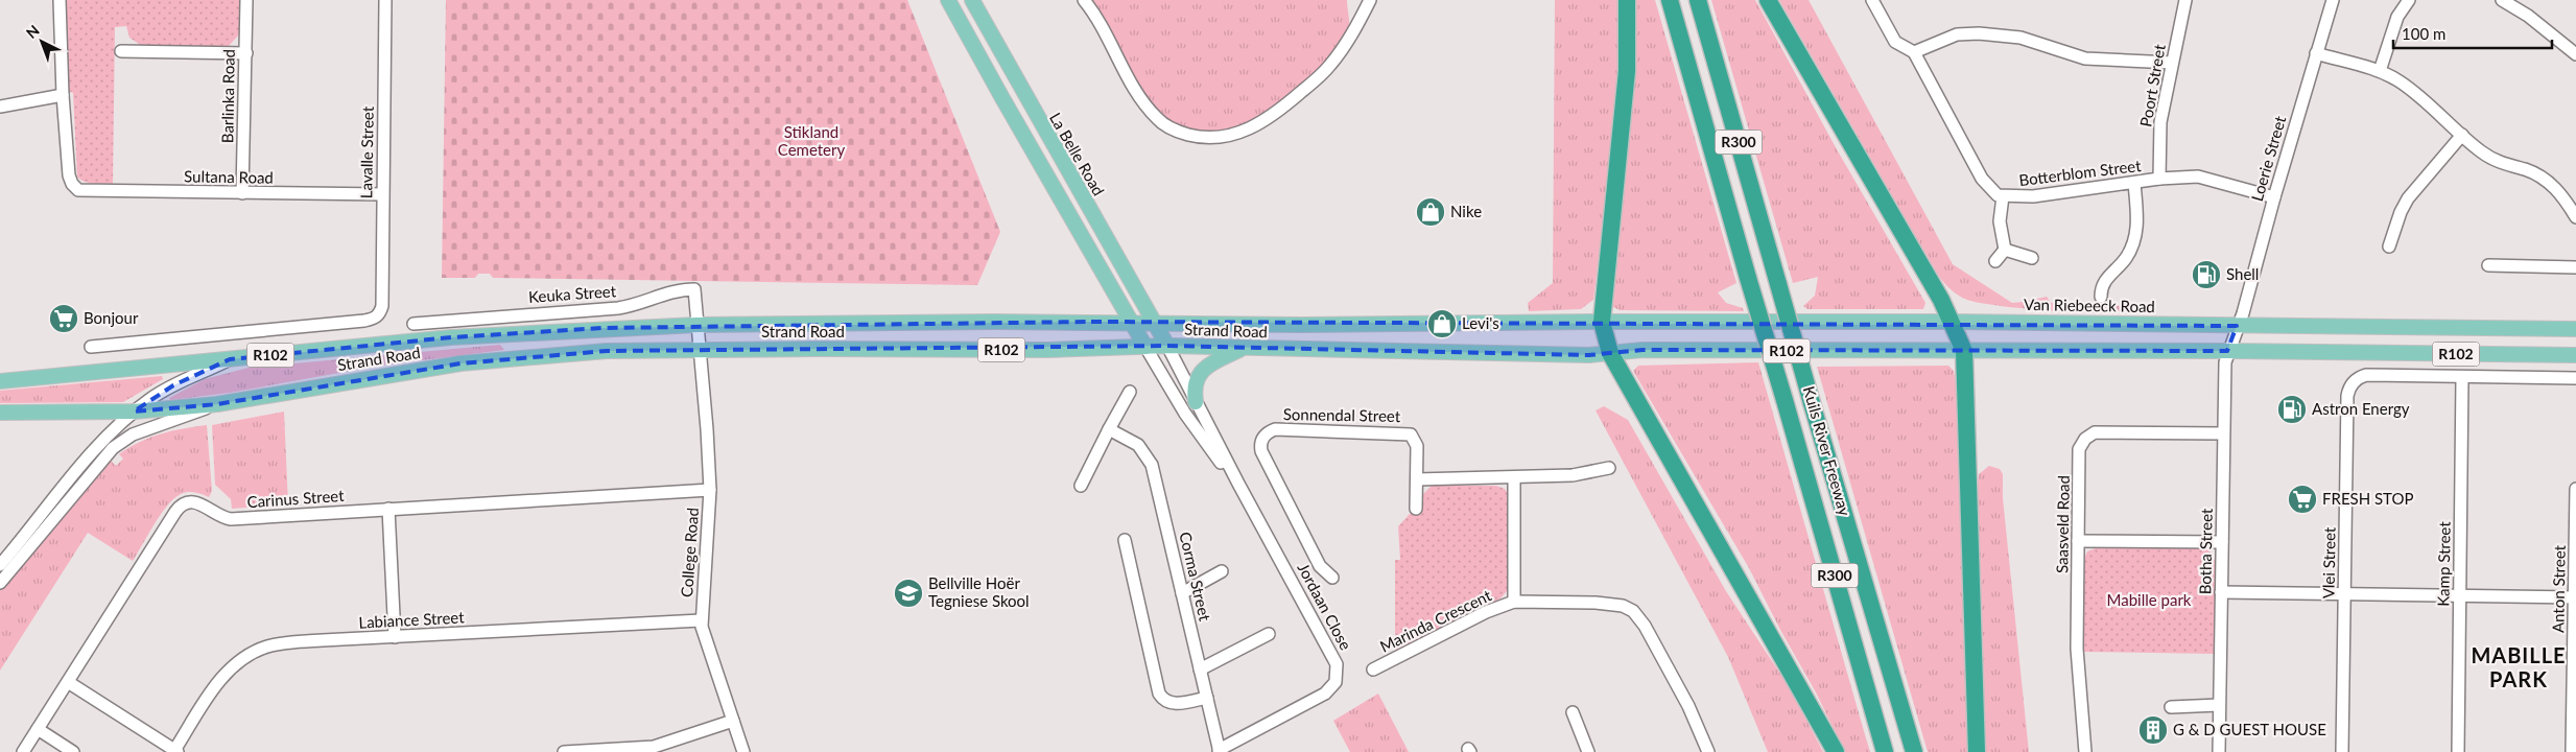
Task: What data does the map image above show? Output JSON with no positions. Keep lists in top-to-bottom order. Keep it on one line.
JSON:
{"streets":{"highway":["R300","Kuils River Freeway"],"main road":["La Belle Road","Van Riebeeck Road","Strand Road","R102"],"street":["Poort Street","Barlinka Road","Lavalle Street","Loerie Street","Botterblom Street","Sultana Road","Keuka Street","Sonnendal Street","Carinus Street","Saasveld Road","Botha Street","College Road","Vlei Street","Kamp Street","Corma Street","Anton Street","Jordaan Close","Labiance Street","Marinda Crescent"]},"crossings":[["Poort Street","Botterblom Street"],["Barlinka Road","Sultana Road"],["Lavalle Street","Sultana Road"],["La Belle Road","Strand Road"],["La Belle Road","Jordaan Close"],["Loerie Street","Botterblom Street"],["Loerie Street","Van Riebeeck Road"],["Loerie Street","R102"],["Loerie Street","Botha Street"],["Keuka Street","Strand Road"],["Keuka Street","College Road"],["Van Riebeeck Road","Strand Road"],["Strand Road","R102"],["Strand Road","College Road"],["Strand Road","Jordaan Close"],["R102","Botha Street"],["Carinus Street","College Road"],["Saasveld Road","Botha Street"],["College Road","Labiance Street"],["Vlei Street","Kamp Street"],["Corma Street","Jordaan Close"]],"districts":["MABILLE PARK"],"parks":["Stikland Cemetery","Mabille park"],"places":{"shop":["Nike","Levi's"],"fuel station":["Shell","Astron Energy"],"supermarket":["Bonjour","FRESH STOP"],"school or university":["Bellville Hoër Tegniese Skool"],"building":["G & D GUEST HOUSE"]},"scale_bar":"100 m","north":"top left"}
